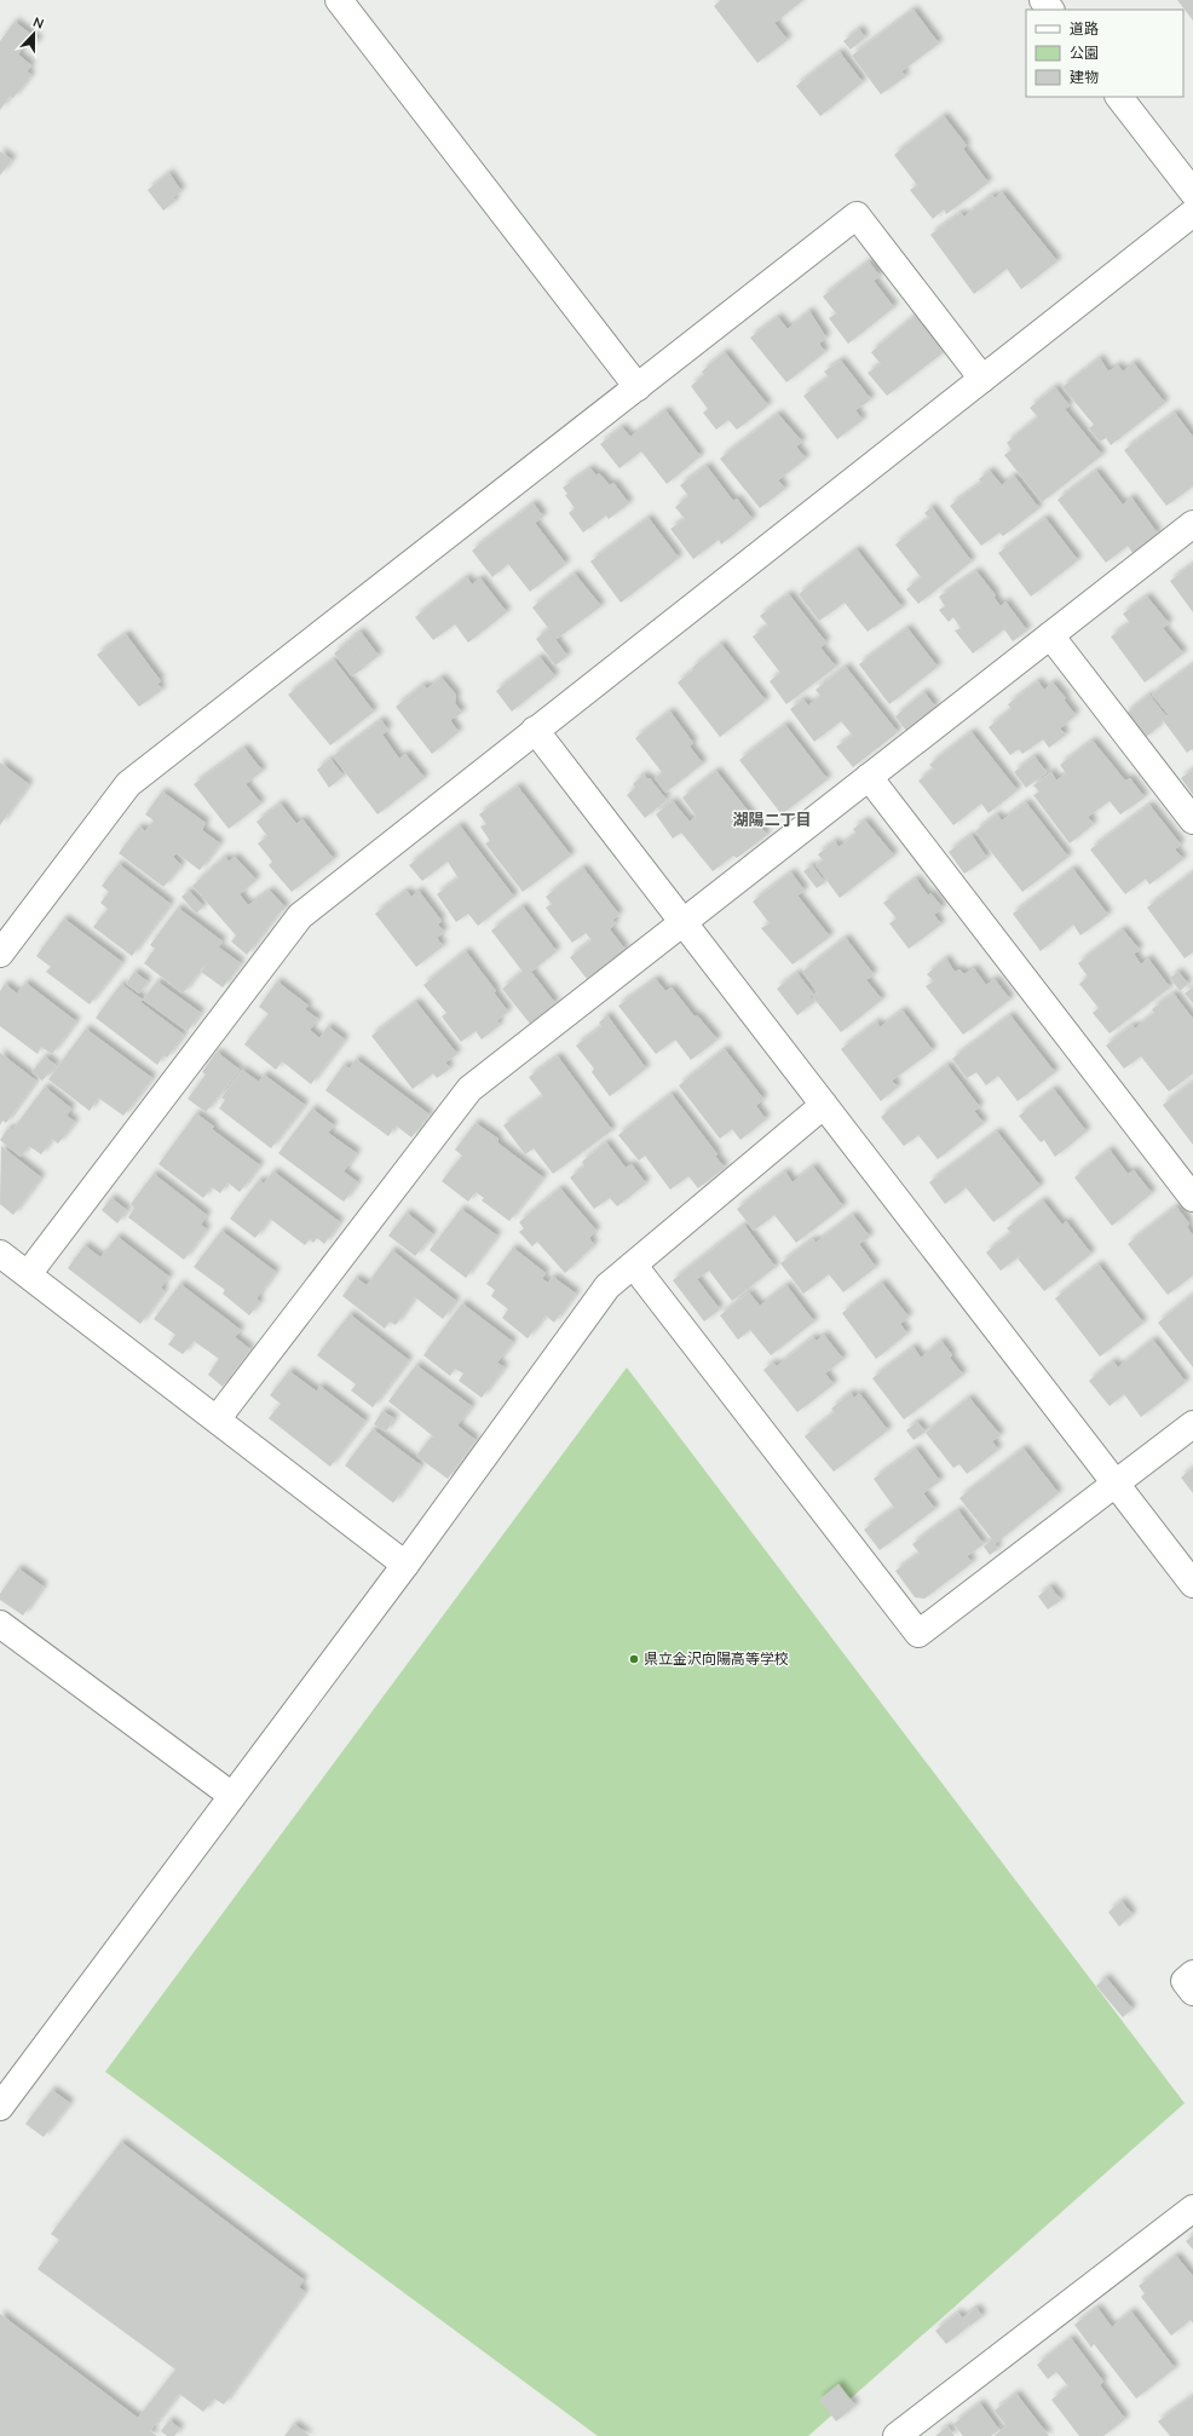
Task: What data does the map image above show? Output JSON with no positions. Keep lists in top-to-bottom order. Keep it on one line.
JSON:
{"districts":["湖陽二丁目"],"places":["県立金沢向陽高等学校"],"legend":["道路","公園","建物"],"north":"top"}
